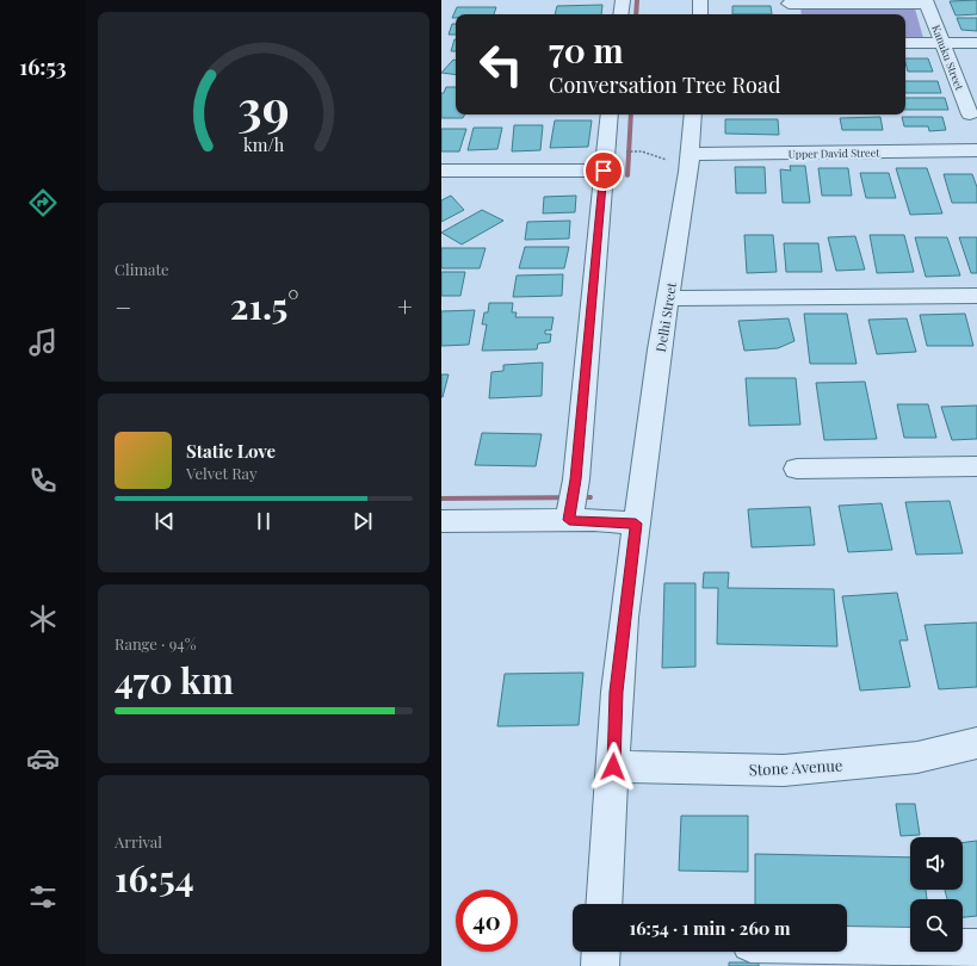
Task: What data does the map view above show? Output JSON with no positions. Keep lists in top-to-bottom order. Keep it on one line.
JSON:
{"streets":{"street":["Kanuku Street","Upper David Street","Delhi Street","Stone Avenue"]},"crossings":[["Upper David Street","Delhi Street"],["Delhi Street","Stone Avenue"]],"page":{"tabs":"16:53","turn":["70 m","Conversation Tree Road"],"tile":["Climate",["Range · 94%","470 km"],["Arrival","16:54"]],"heat":["−","21.5°","+"],"song":["Static Love","Velvet Ray"],"limit":"40","trip":"16:54 · 1 min · 260 m","gauge":["39","km/h"]}}
